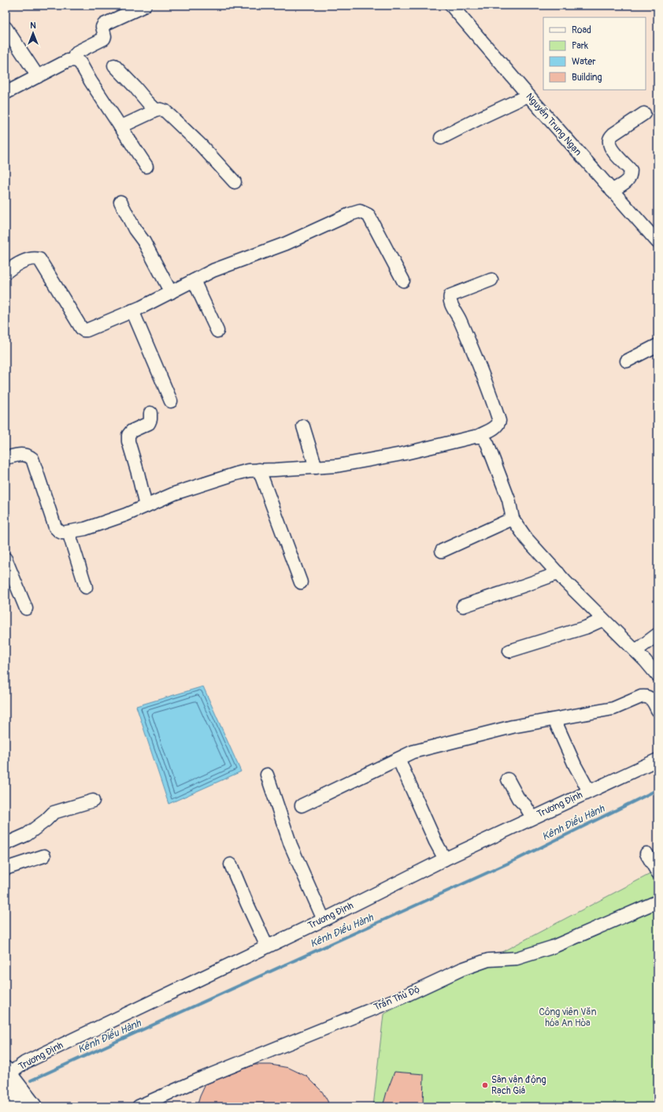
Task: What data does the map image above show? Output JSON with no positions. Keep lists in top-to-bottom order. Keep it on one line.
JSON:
{"streets":{"street":["Nguyễn Trung Ngạn","Trương Định","Trần Thủ Độ"]},"water":["Kênh Điều Hành"],"parks":["Công viên Văn hóa An Hòa"],"places":["Sân vận động Rạch Giá"],"legend":["Road","Park","Water","Building"],"north":"top"}
